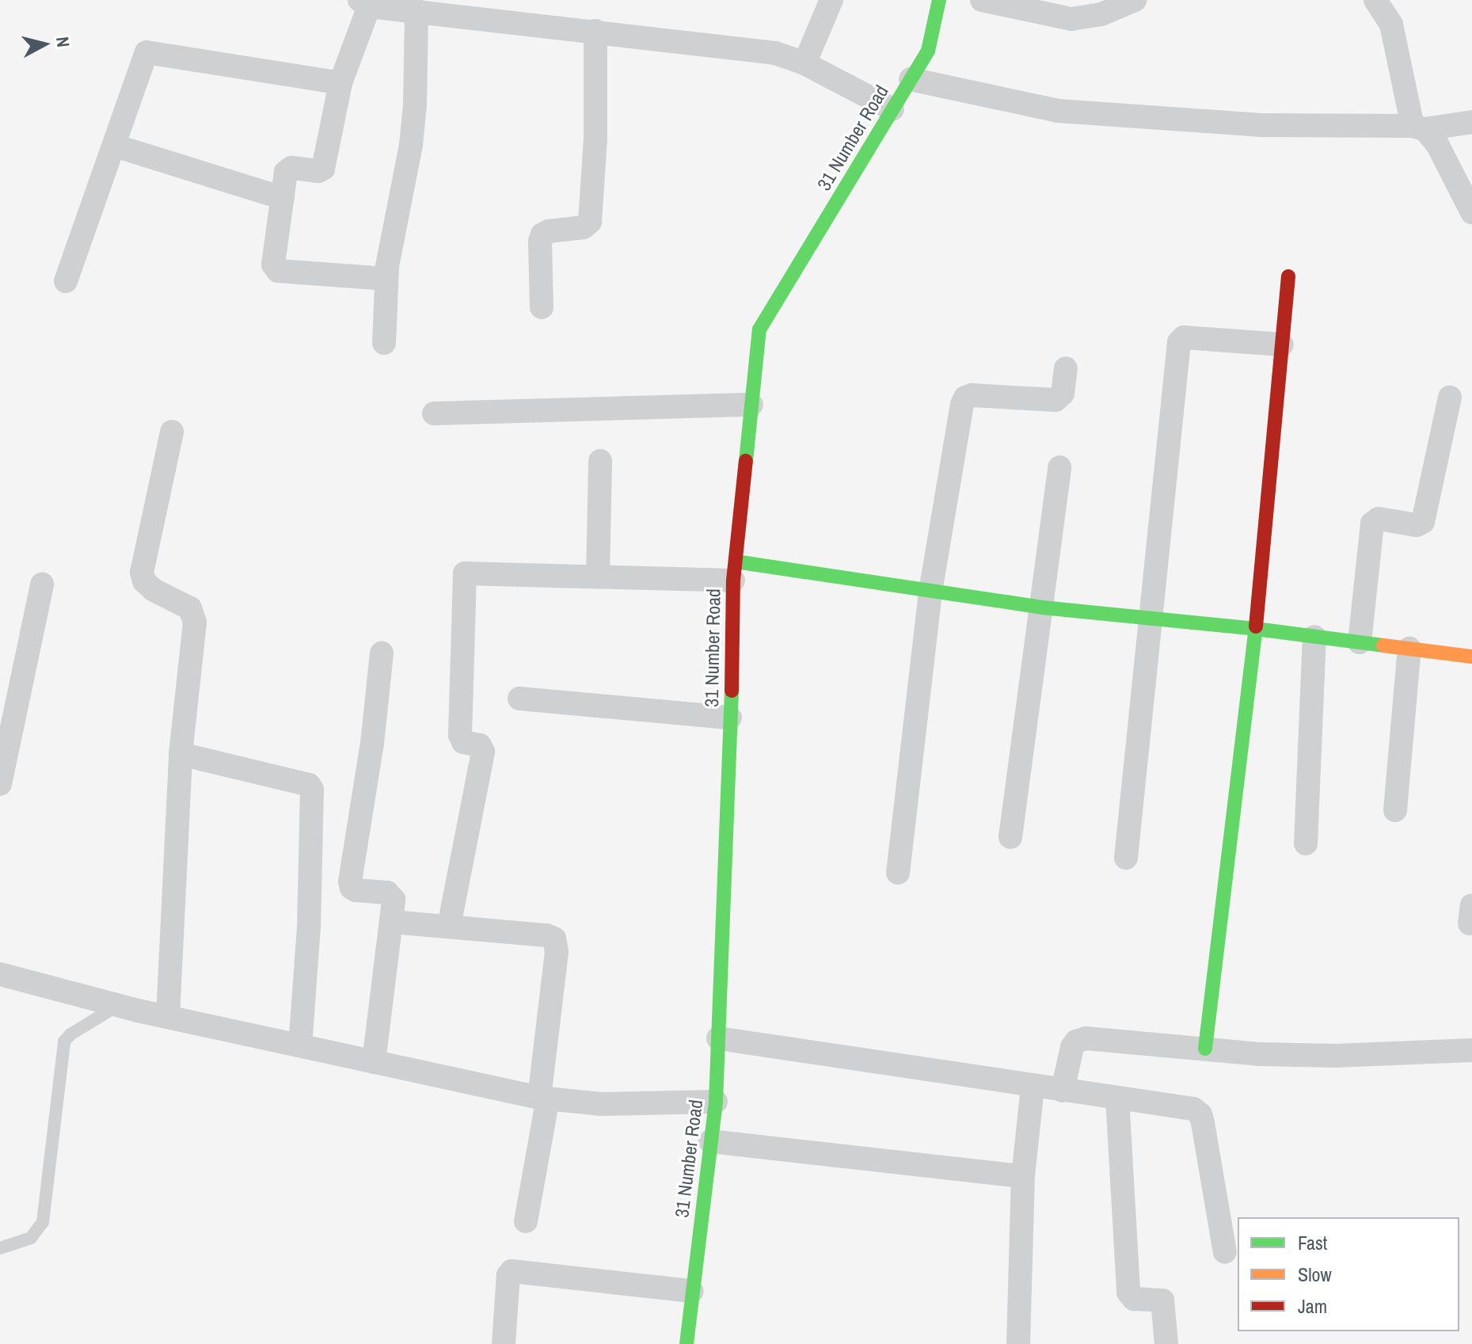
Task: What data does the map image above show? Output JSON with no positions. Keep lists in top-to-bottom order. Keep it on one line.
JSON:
{"streets":{"street":["31 Number Road"]},"legend":["Fast","Slow","Jam"],"north":"right"}
